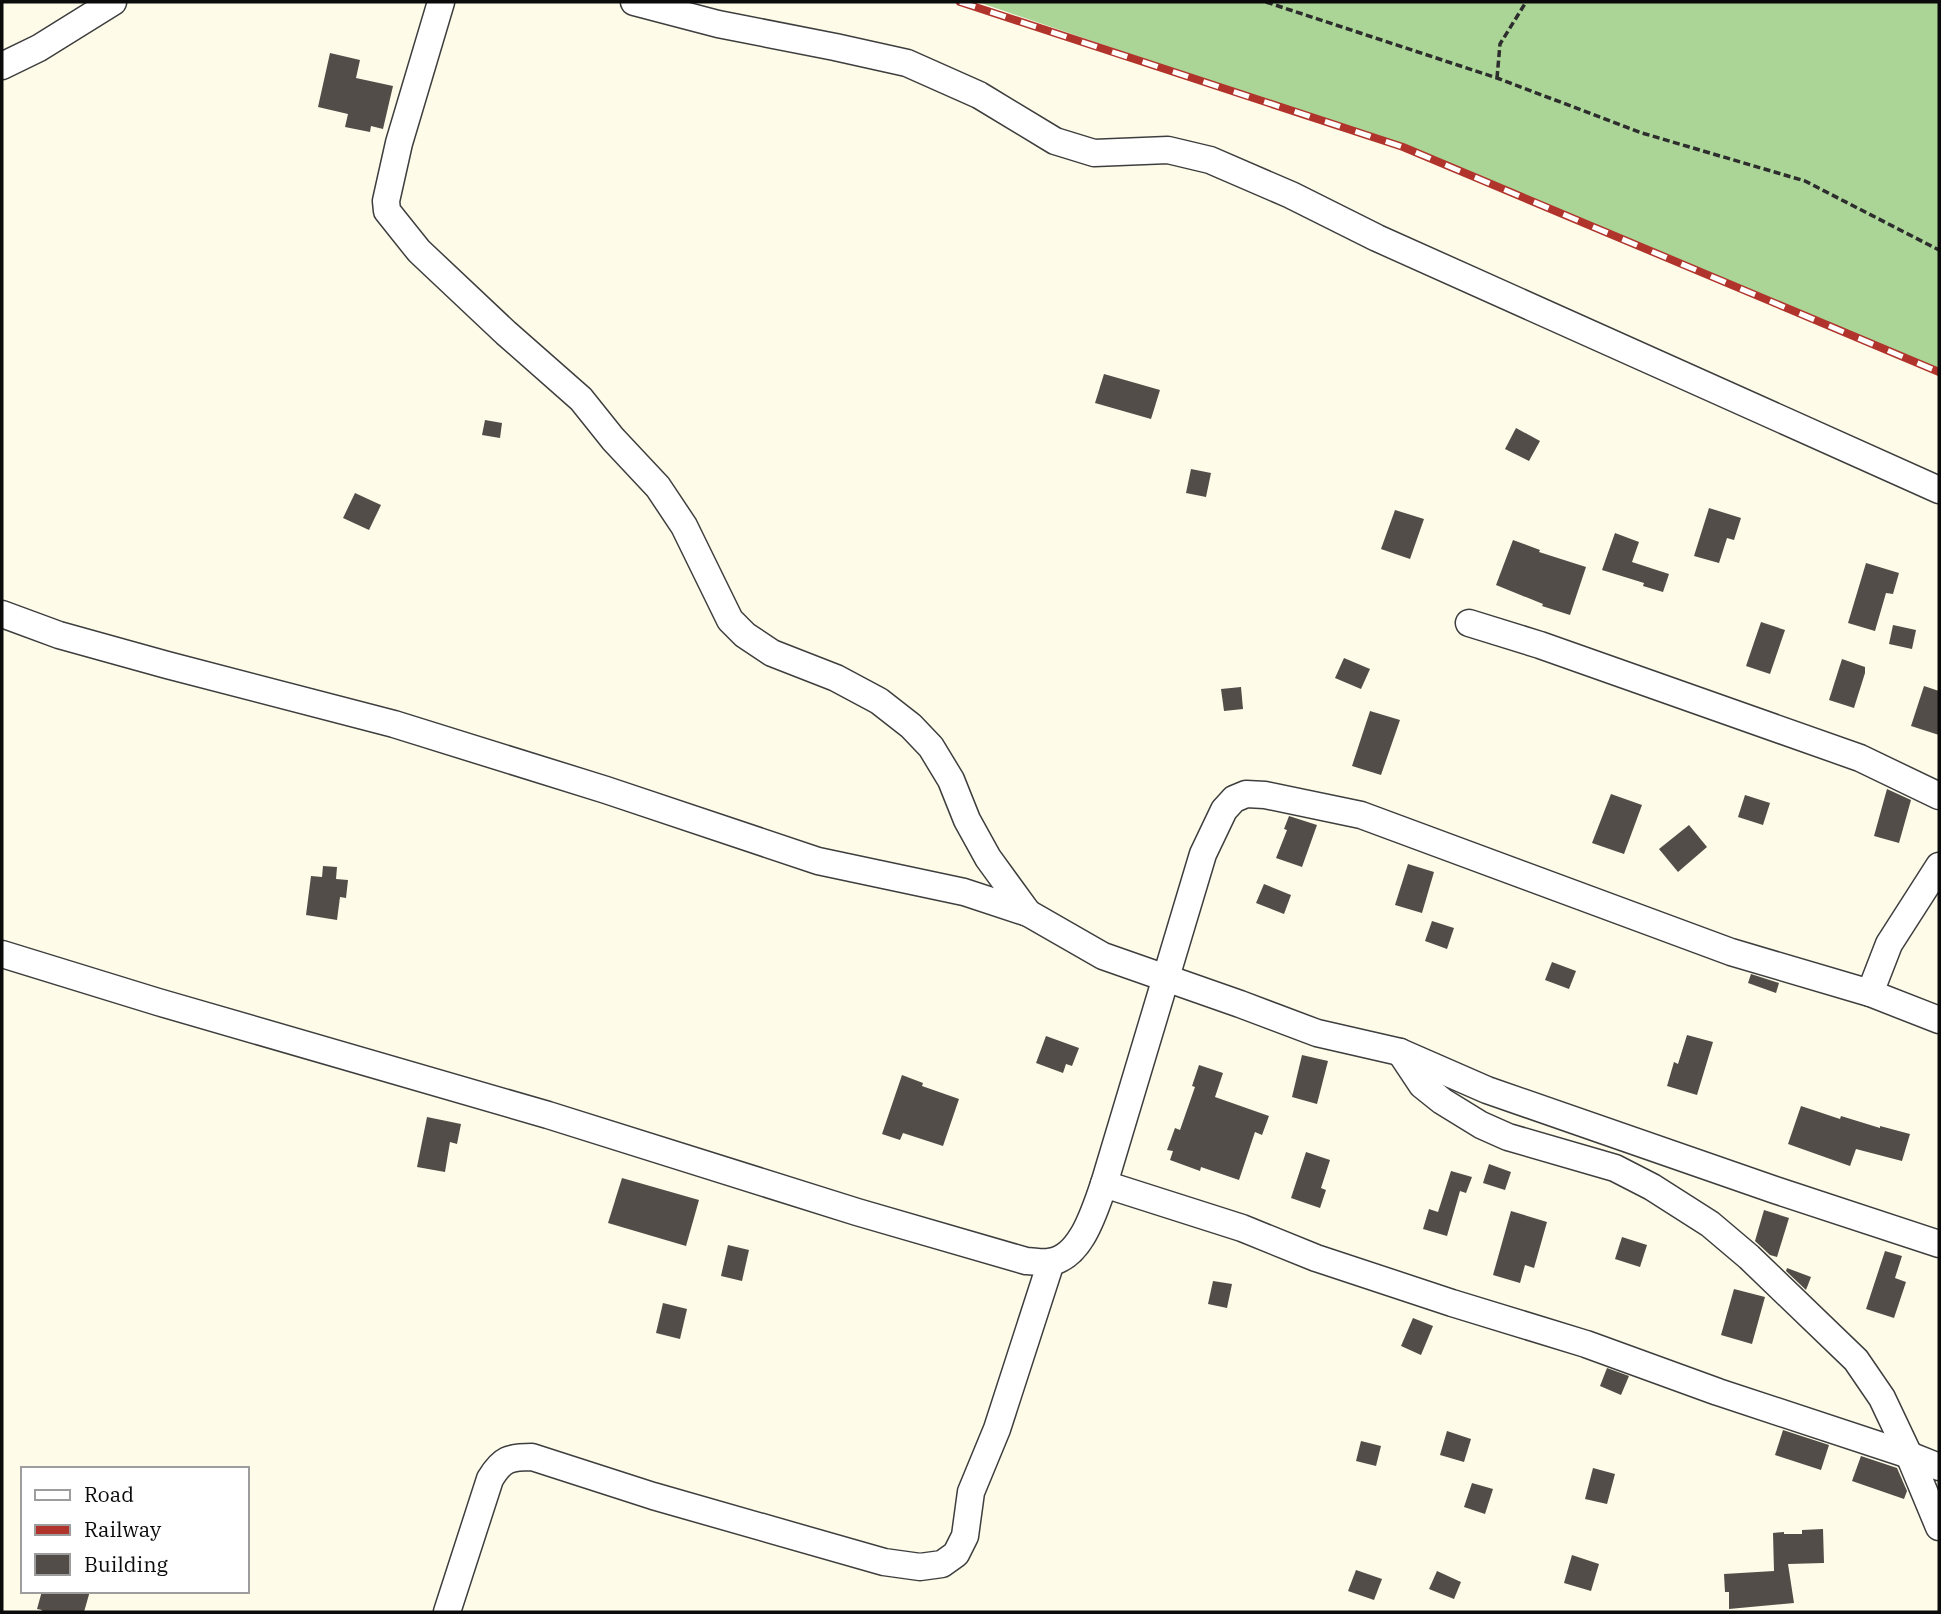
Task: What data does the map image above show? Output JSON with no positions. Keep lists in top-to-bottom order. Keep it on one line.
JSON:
{"legend":["Road","Railway","Building"]}
